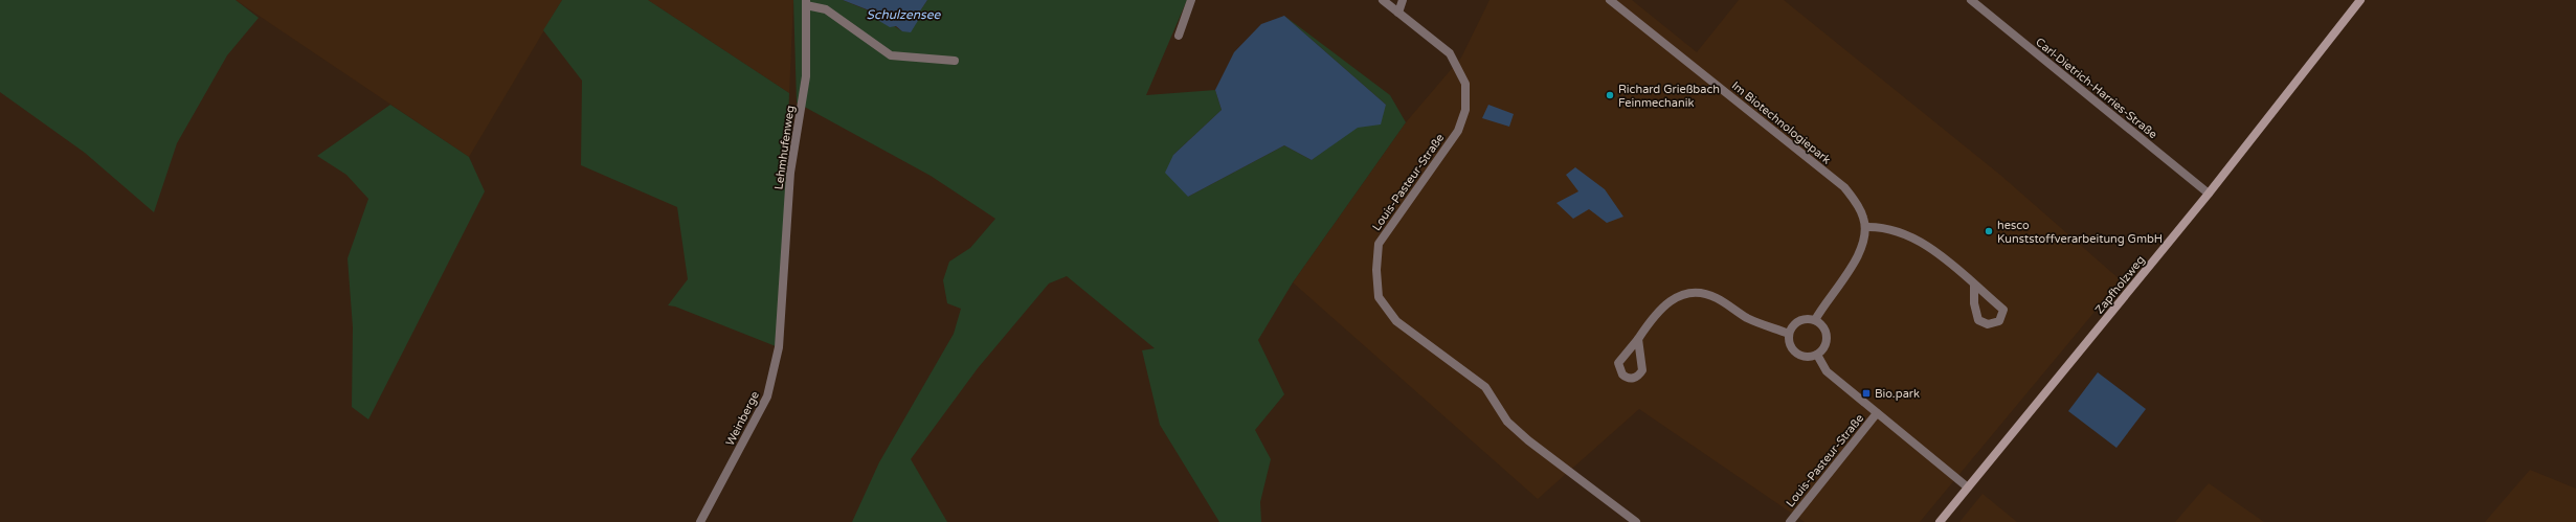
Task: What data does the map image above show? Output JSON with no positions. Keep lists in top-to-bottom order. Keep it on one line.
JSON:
{"streets":{"street":["Carl-Dietrich-Harries-Straße","Im Biotechnologiepark","Lehmhufenweg","Louis-Pasteur-Straße","Zapfholzweg","Weinberge"]},"crossings":[["Carl-Dietrich-Harries-Straße","Zapfholzweg"],["Lehmhufenweg","Weinberge"]],"water":["Schulzensee"],"places":{"other":["Richard Grießbach Feinmechanik","hesco Kunststoffverarbeitung GmbH"],"transit":["Bio.park"]}}
